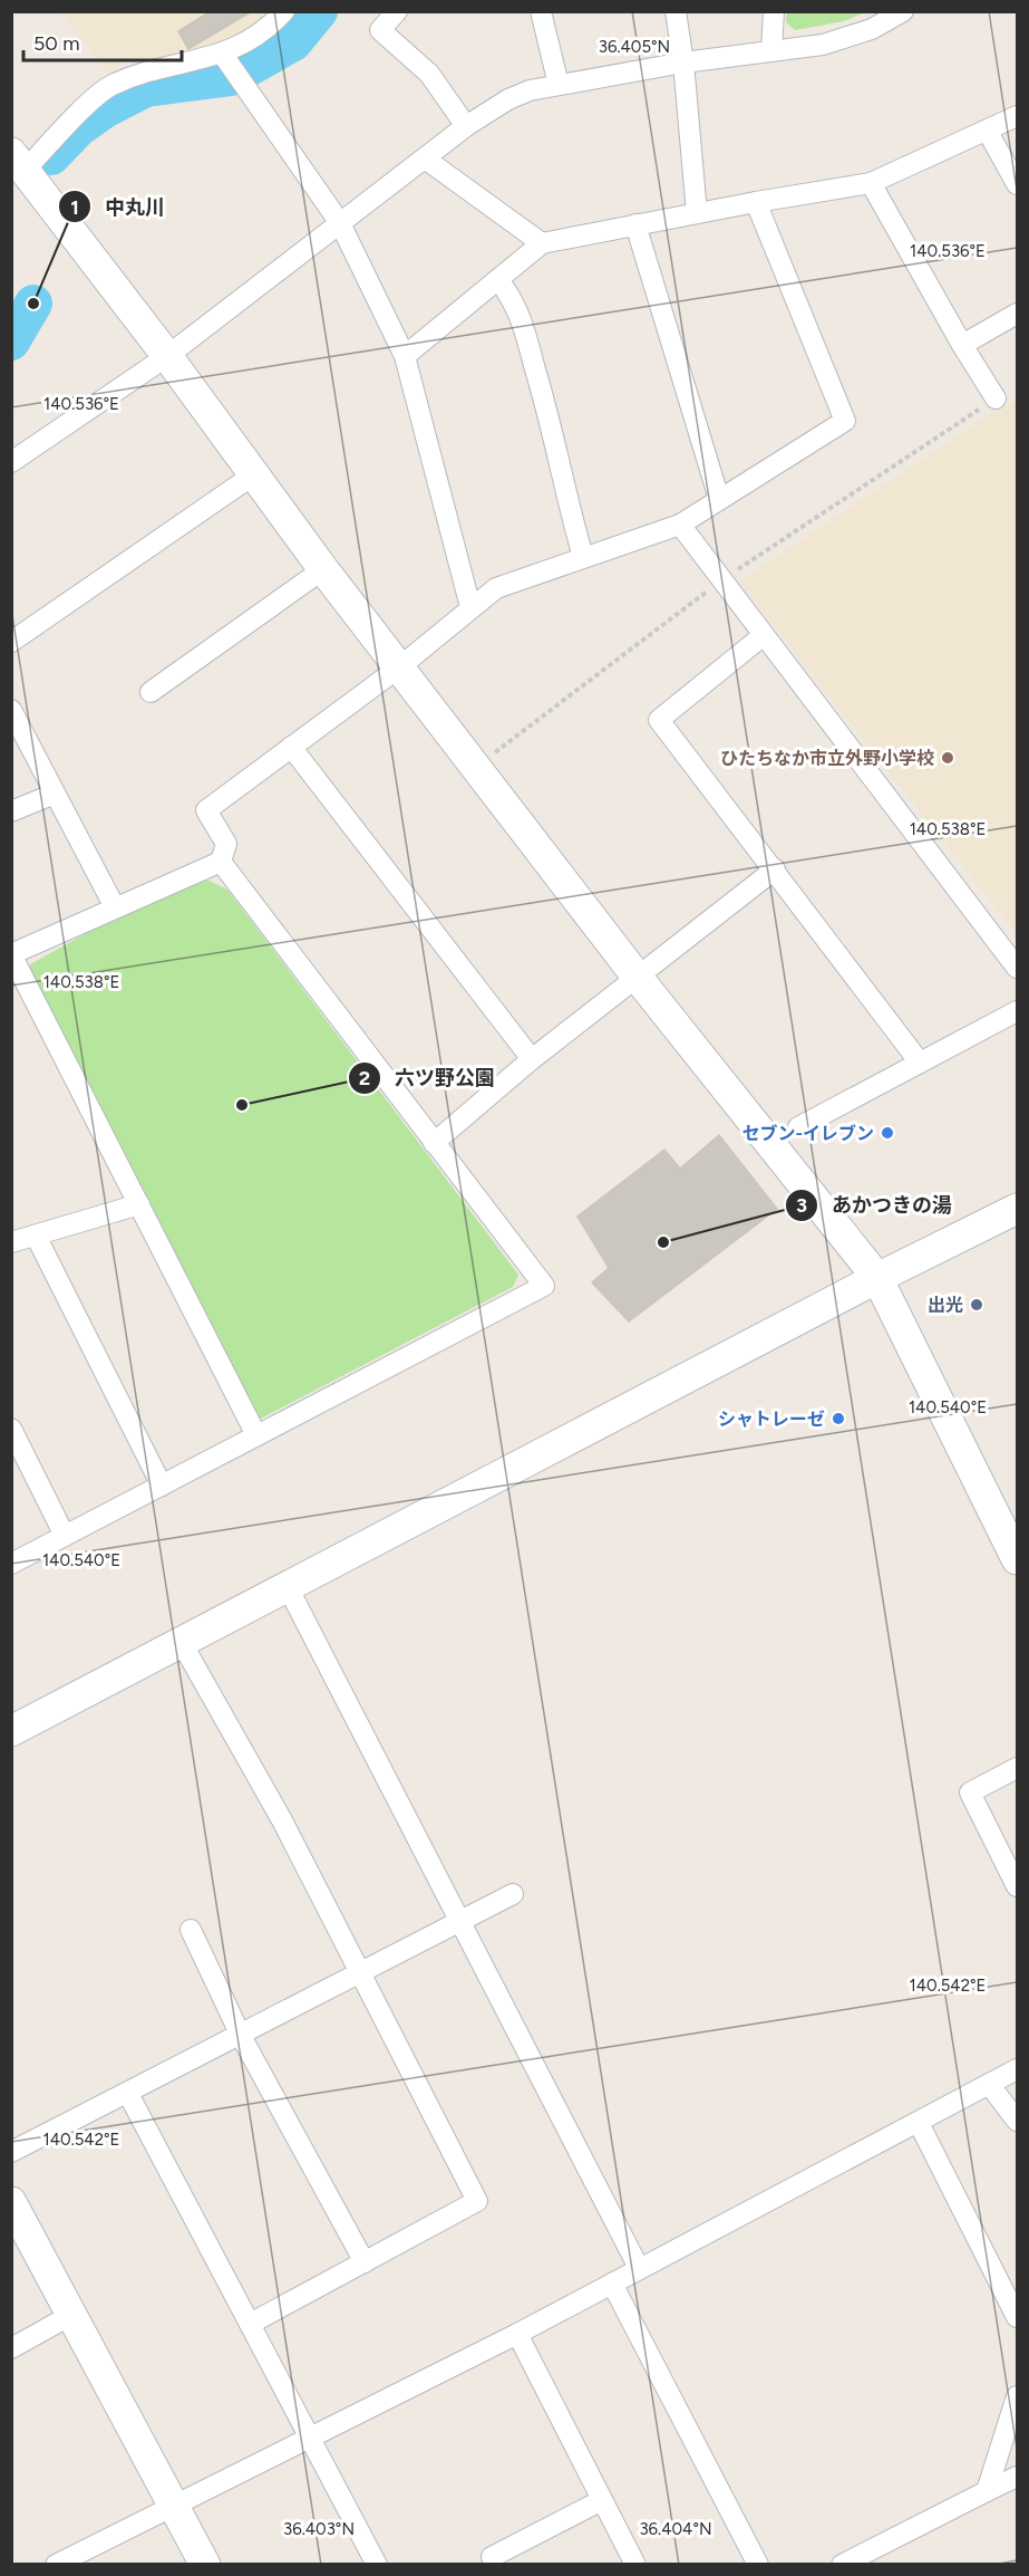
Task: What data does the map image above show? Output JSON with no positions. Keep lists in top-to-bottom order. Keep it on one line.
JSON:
{"places":["中丸川","ひたちなか市立外野小学校","六ツ野公園","セブン-イレブン","あかつきの湯","出光","シャトレーゼ"],"scale_bar":"50 m","coordinates":["36.405°N","140.536°E","140.538°E","140.540°E","140.542°E","36.403°N","36.404°N"]}
